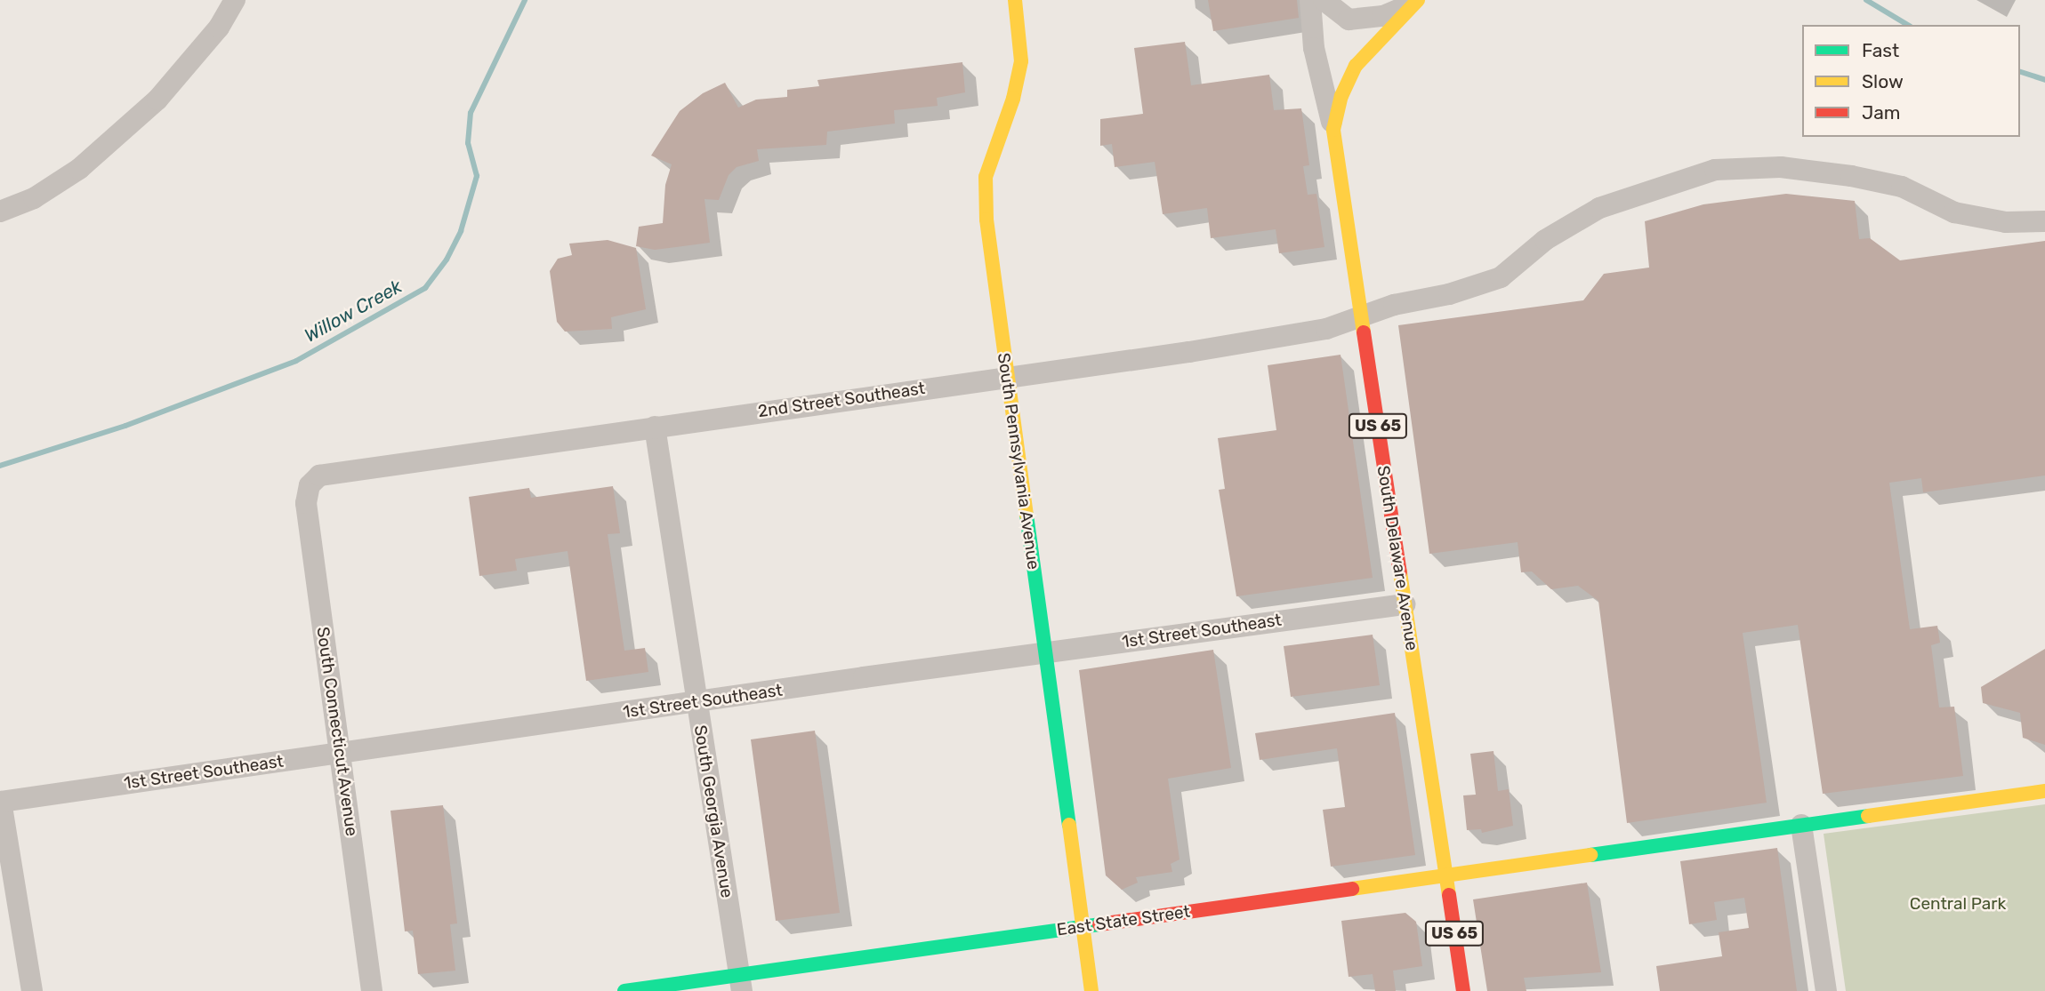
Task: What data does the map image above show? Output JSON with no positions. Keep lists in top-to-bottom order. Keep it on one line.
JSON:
{"streets":{"main road":["US 65","South Pennsylvania Avenue","South Delaware Avenue","East State Street"],"street":["2nd Street Southeast","1st Street Southeast","South Connecticut Avenue","South Georgia Avenue"]},"crossings":[["2nd Street Southeast","South Pennsylvania Avenue"],["2nd Street Southeast","South Delaware Avenue"],["2nd Street Southeast","South Connecticut Avenue"],["2nd Street Southeast","South Georgia Avenue"],["US 65","South Delaware Avenue"],["US 65","East State Street"],["South Pennsylvania Avenue","1st Street Southeast"],["South Pennsylvania Avenue","East State Street"],["South Delaware Avenue","1st Street Southeast"],["South Delaware Avenue","East State Street"],["1st Street Southeast","South Connecticut Avenue"],["1st Street Southeast","South Georgia Avenue"],["South Georgia Avenue","East State Street"]],"water":["Willow Creek"],"parks":["Central Park"],"legend":["Fast","Slow","Jam"]}
